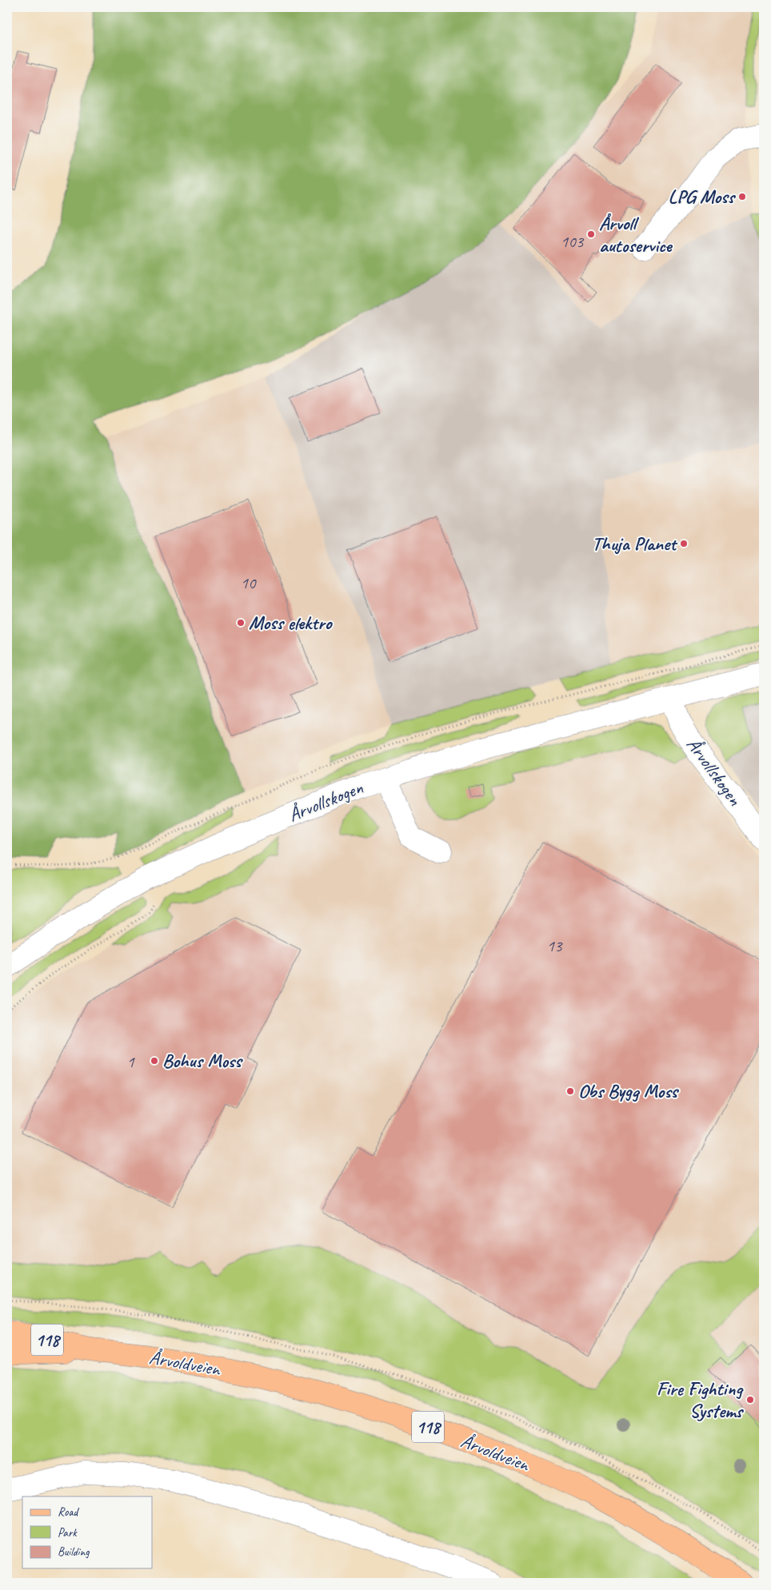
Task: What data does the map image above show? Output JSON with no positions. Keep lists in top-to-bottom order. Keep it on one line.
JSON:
{"streets":{"main road":["118","Årvoldveien"],"street":["Årvollskogen"]},"crossings":[["118","Årvoldveien"]],"places":["LPG Moss","Årvoll autoservice","Thuja Planet","Moss elektro","Bohus Moss","Obs Bygg Moss","Fire Fighting Systems"],"house_numbers":["103","10","13","1"],"legend":["Road","Park","Building"]}
